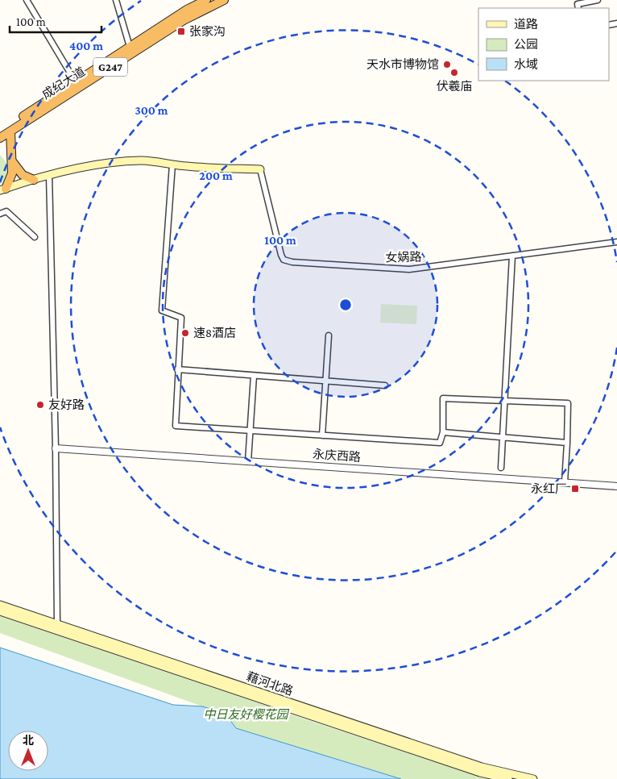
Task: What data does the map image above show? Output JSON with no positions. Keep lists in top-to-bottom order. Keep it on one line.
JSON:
{"streets":{"highway":["G247","成纪大道"],"main road":["藉河北路"],"street":["女娲路","永庆西路"]},"parks":["中日友好樱花园"],"places":{"transit":["张家沟","永红厂"],"other":["天水市博物馆","伏羲庙","速8酒店","友好路"]},"legend":["道路","公园","水域"],"scale_bar":"100 m","north":"top","rings":["400 m","300 m","200 m","100 m"]}
